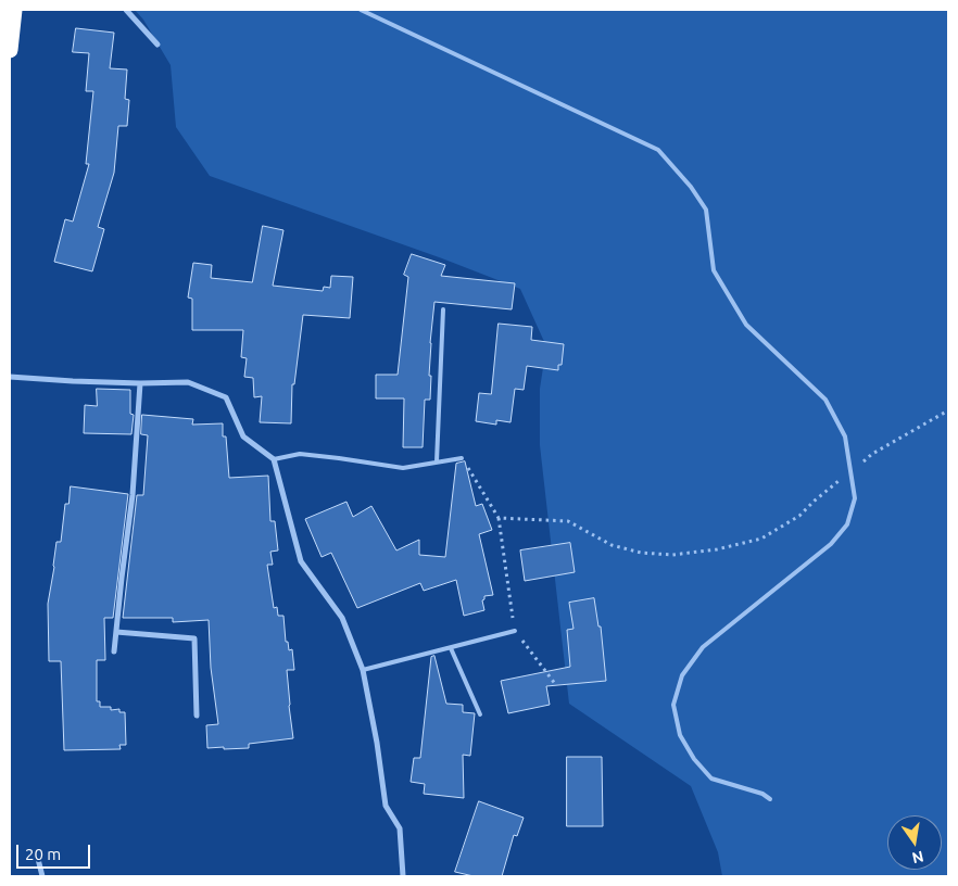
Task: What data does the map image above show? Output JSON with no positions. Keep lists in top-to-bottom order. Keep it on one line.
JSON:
{"scale_bar":"20 m","north":"bottom"}
